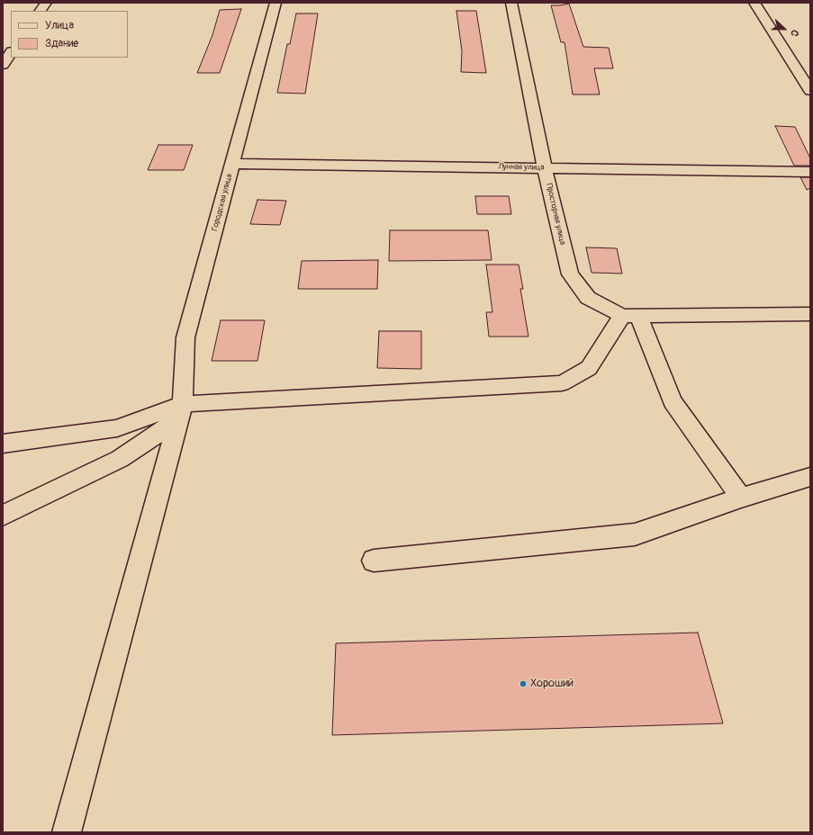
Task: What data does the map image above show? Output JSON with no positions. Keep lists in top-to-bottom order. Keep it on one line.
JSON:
{"streets":{"street":["Лунная улица","Городская улица","Просторная улица"]},"crossings":[["Лунная улица","Городская улица"],["Лунная улица","Просторная улица"]],"places":["Хороший"],"legend":["Улица","Здание"],"north":"right"}
